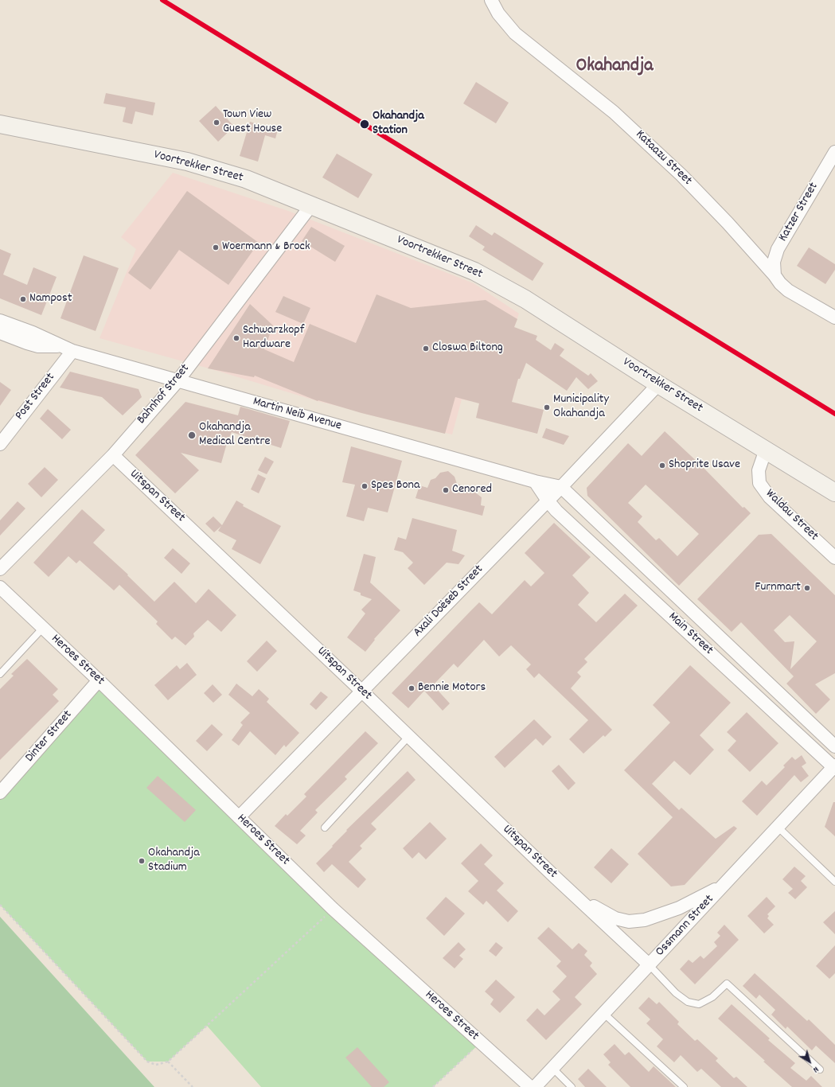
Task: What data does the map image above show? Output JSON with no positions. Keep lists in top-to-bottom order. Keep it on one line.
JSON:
{"streets":{"main road":["Voortrekker Street"],"street":["Kataazu Street","Katzer Street","Bahnhof Street","Post Street","Martin Neib Avenue","Uitspan Street","Waldau Street","Axali Doëseb Street","Main Street","Heroes Street","Dinter Street","Ossmann Street"]},"crossings":[["Kataazu Street","Katzer Street"],["Voortrekker Street","Bahnhof Street"],["Voortrekker Street","Waldau Street"],["Voortrekker Street","Axali Doëseb Street"],["Bahnhof Street","Martin Neib Avenue"],["Bahnhof Street","Uitspan Street"],["Post Street","Martin Neib Avenue"],["Martin Neib Avenue","Axali Doëseb Street"],["Martin Neib Avenue","Main Street"],["Uitspan Street","Axali Doëseb Street"],["Uitspan Street","Ossmann Street"],["Axali Doëseb Street","Main Street"],["Axali Doëseb Street","Heroes Street"],["Main Street","Ossmann Street"],["Heroes Street","Dinter Street"]],"districts":["Okahandja"],"places":["Town View Guest House","Okahandja Station","Woermann & Brock","Nampost","Schwarzkopf Hardware","Closwa Biltong","Municipality Okahandja","Okahandja Medical Centre","Shoprite Usave","Spes Bona","Cenored","Furnmart","Bennie Motors","Okahandja Stadium"],"north":"bottom right"}
